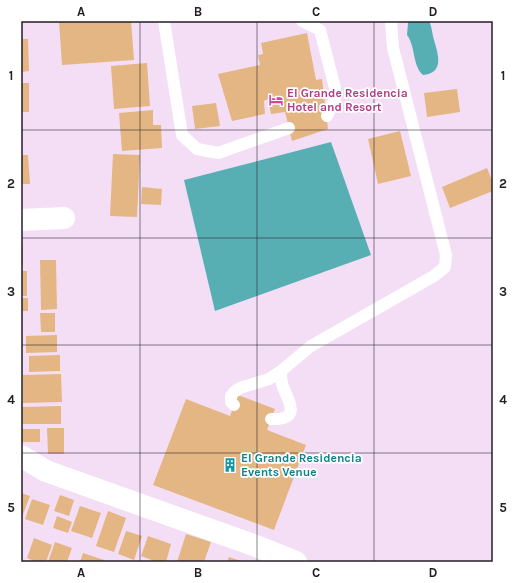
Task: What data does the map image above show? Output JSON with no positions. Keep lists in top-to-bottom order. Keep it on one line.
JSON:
{"places":{"hotel":["El Grande Residencia Hotel and Resort"],"building":["El Grande Residencia Events Venue"]},"grid":{"columns":["A","B","C","D"],"rows":["1","2","3","4","5"]}}
